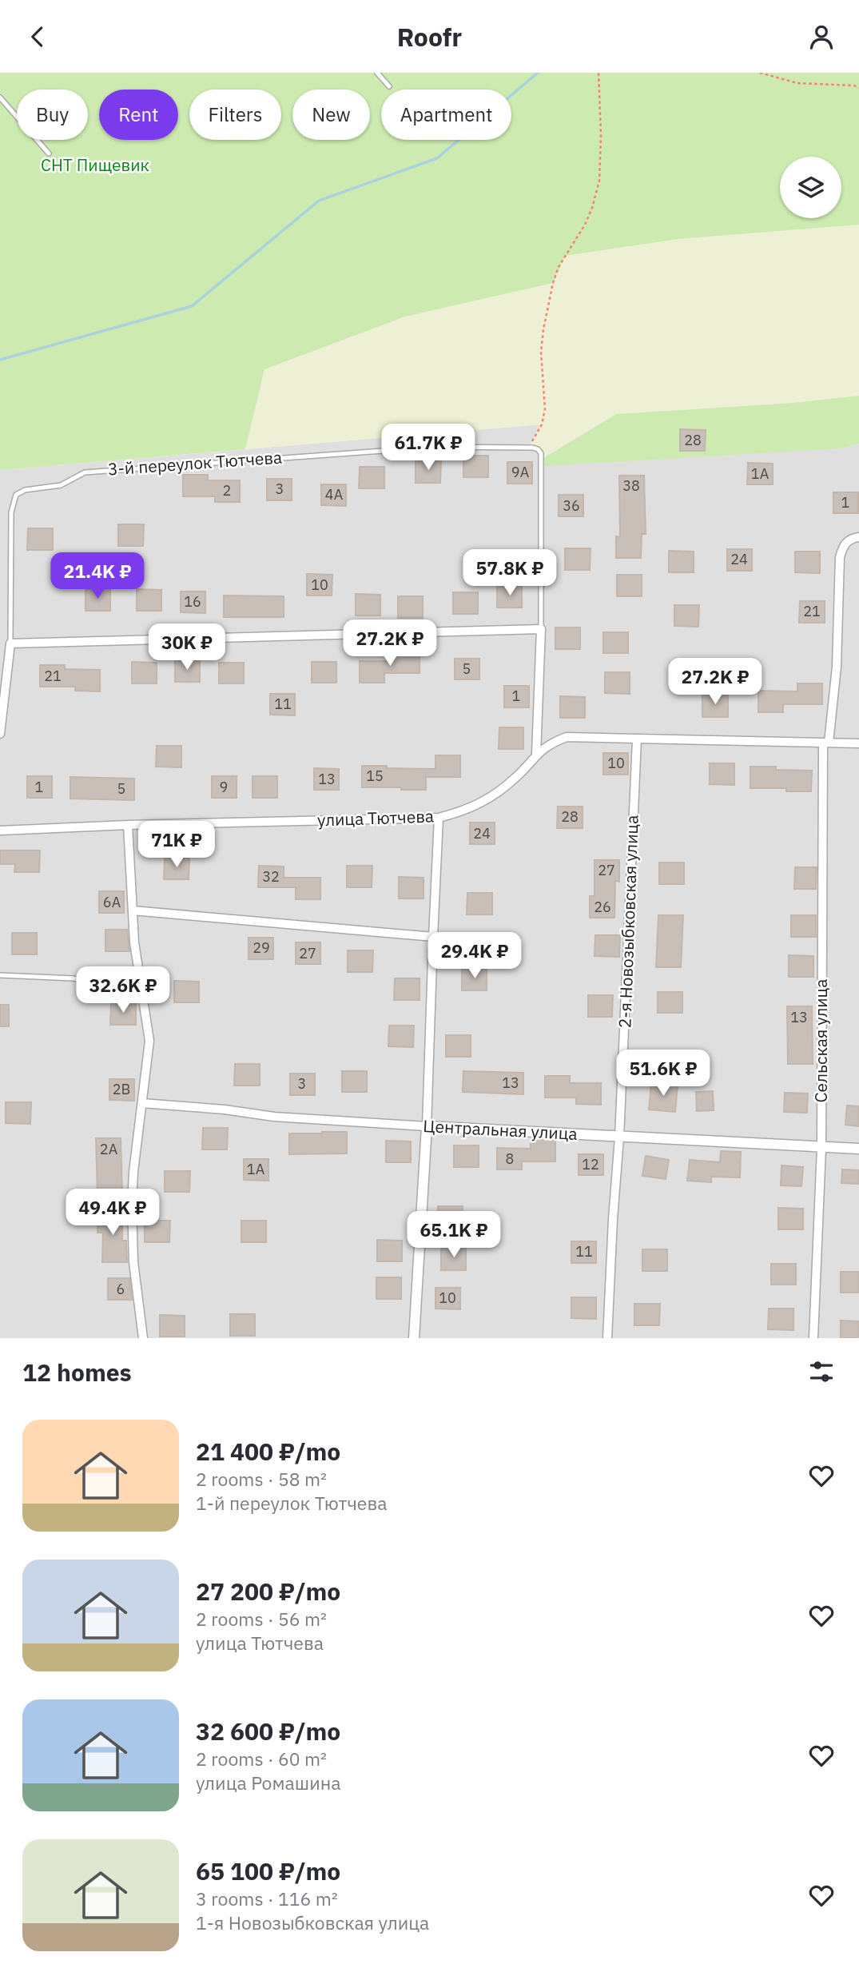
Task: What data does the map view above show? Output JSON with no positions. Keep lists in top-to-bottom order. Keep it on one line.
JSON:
{"streets":{"street":["улица Тютчева","2-я Новозыбковская улица","Сельская улица","Центральная улица"],"lane":["3-й переулок Тютчева"]},"crossings":[["улица Тютчева","2-я Новозыбковская улица"],["улица Тютчева","Сельская улица"],["2-я Новозыбковская улица","Центральная улица"],["Сельская улица","Центральная улица"]],"parks":["СНТ Пищевик"],"house_numbers":["28","9А","1А","38","3","2","4А","1","36","24","10","16","21","5","21","1","11","10","15","13","1","9","5","28","24","27","32","6А","26","29","27","13","13","3","2В","2А","8","12","1А","11","6","10"],"page":{"header":"Roofr","chip":["Buy","Rent","Filters","New","Apartment"],"price":["61.7K ₽","57.8K ₽","21.4K ₽","27.2K ₽","30K ₽","27.2K ₽","71K ₽","29.4K ₽","32.6K ₽","51.6K ₽","49.4K ₽","65.1K ₽"],"heading":"12 homes","list":[{"name":"21 400 ₽/mo","note":"2 rooms · 58 m² · 1-й переулок Тютчева"},{"name":"27 200 ₽/mo","note":"2 rooms · 56 m² · улица Тютчева"},{"name":"32 600 ₽/mo","note":"2 rooms · 60 m² · улица Ромашина"},{"name":"65 100 ₽/mo","note":"3 rooms · 116 m² · 1-я Новозыбковская улица"}]}}
